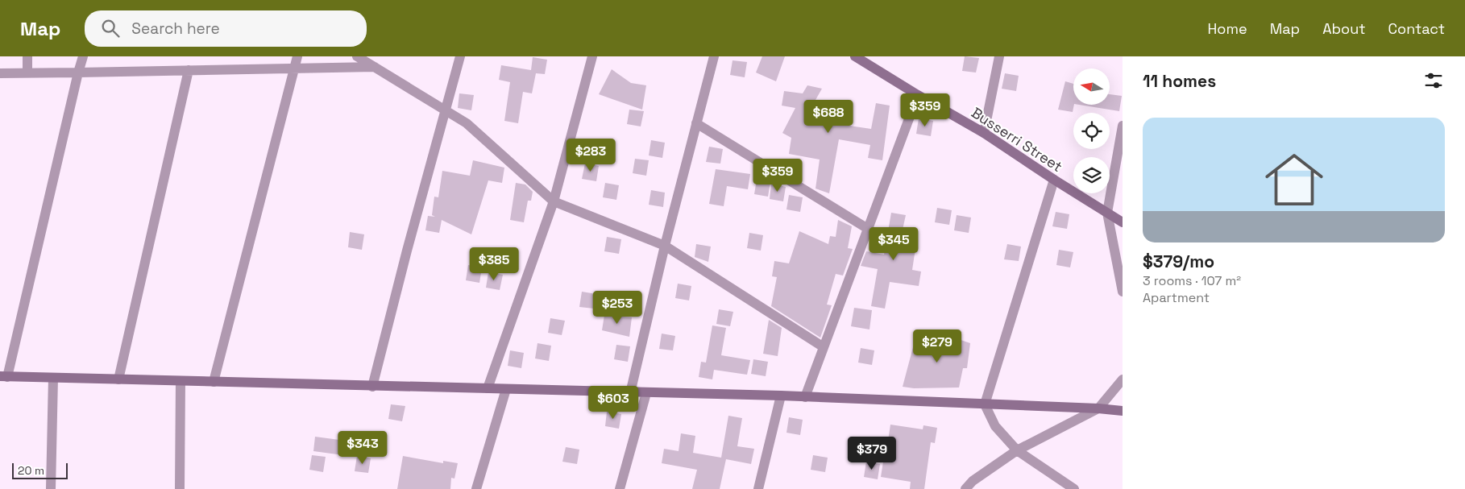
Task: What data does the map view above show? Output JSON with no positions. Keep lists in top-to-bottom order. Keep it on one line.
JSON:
{"streets":{"street":["Busserri Street"]},"scale_bar":"20 m","north":"left","page":{"header":"Map","search":"Search here","nav":["Home","Map","About","Contact"],"heading":"11 homes","price":["$359","$688","$283","$359","$345","$385","$253","$279","$603","$343","$379"],"list":[{"name":"$379/mo","note":"3 rooms · 107 m² · Apartment"}],"scale":"20 m"}}
